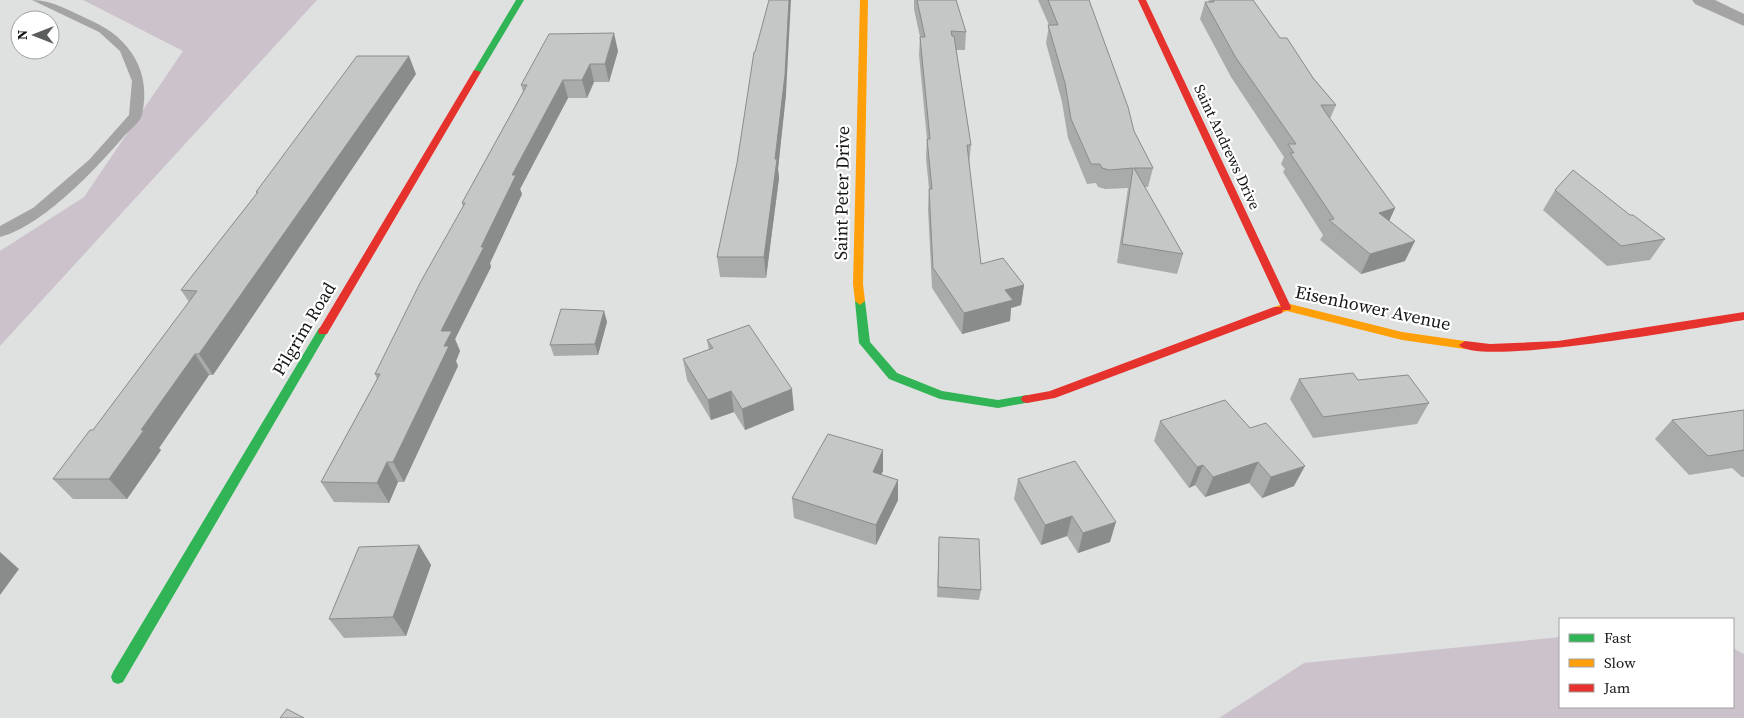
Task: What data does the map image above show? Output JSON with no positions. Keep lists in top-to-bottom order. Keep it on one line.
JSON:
{"streets":{"street":["Saint Andrews Drive","Saint Peter Drive","Eisenhower Avenue","Pilgrim Road"]},"crossings":[["Saint Andrews Drive","Eisenhower Avenue"],["Saint Peter Drive","Eisenhower Avenue"]],"legend":["Fast","Slow","Jam"],"north":"left"}
